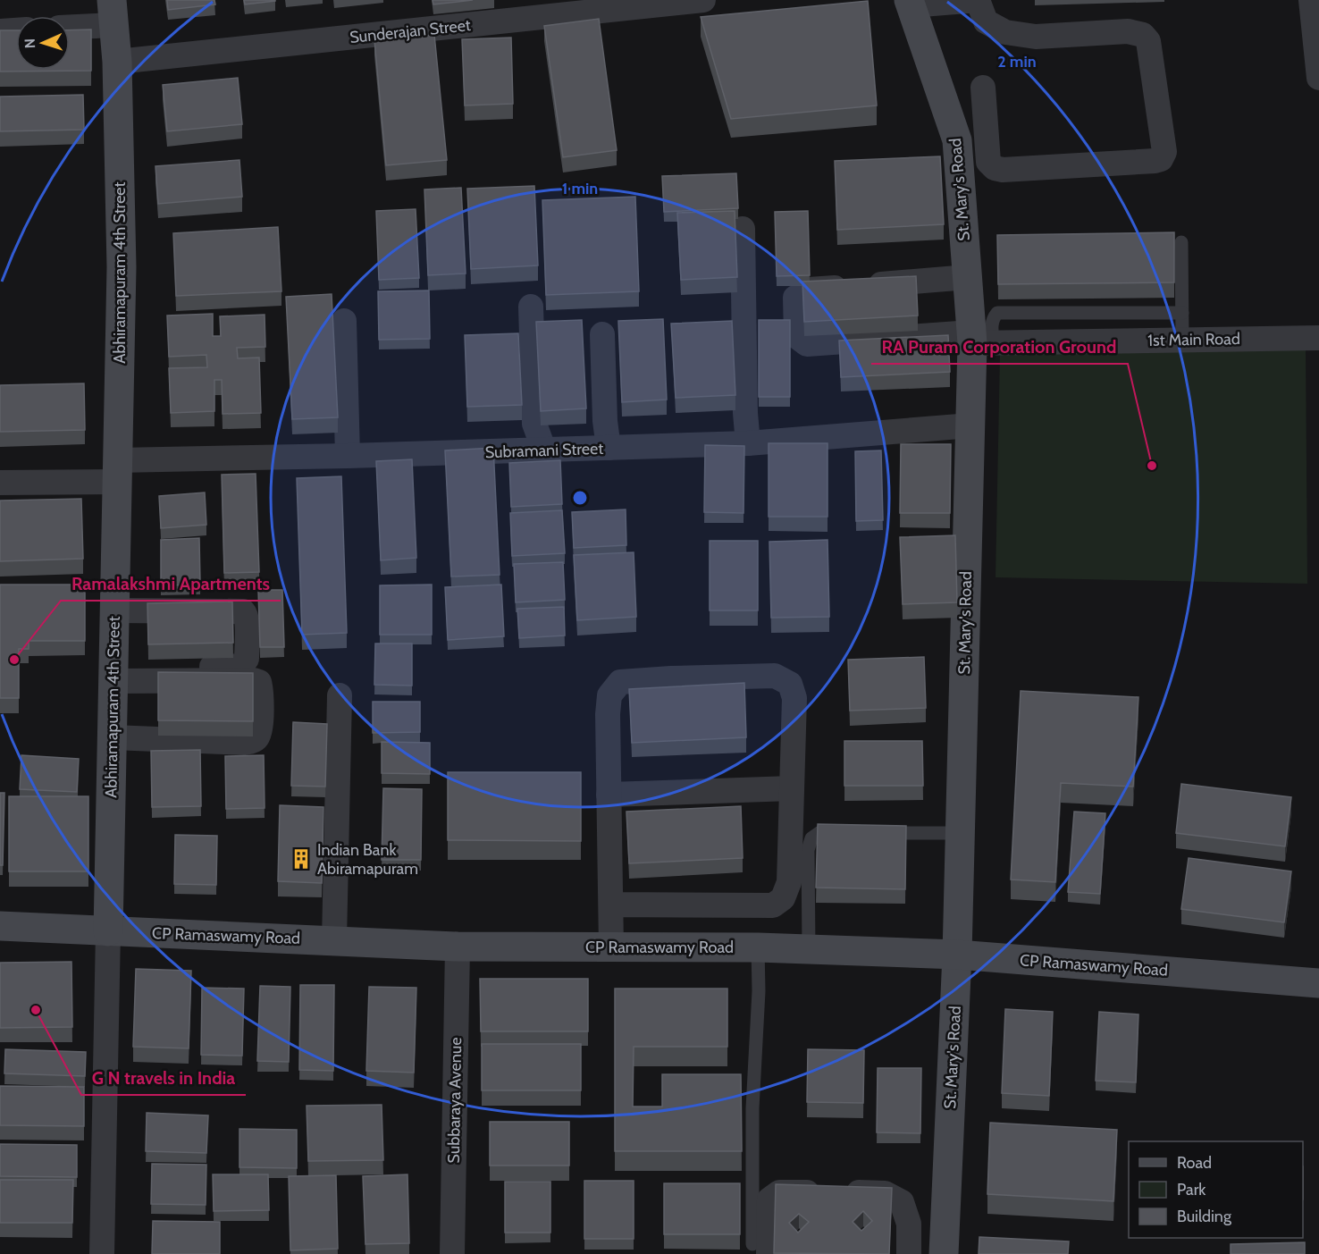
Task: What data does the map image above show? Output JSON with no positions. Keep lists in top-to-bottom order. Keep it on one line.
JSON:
{"streets":{"main road":["St. Mary's Road","Abhiramapuram 4th Street","CP Ramaswamy Road"],"street":["Sunderajan Street","1st Main Road","Subramani Street","Subbaraya Avenue"]},"crossings":[["Sunderajan Street","Abhiramapuram 4th Street"],["St. Mary's Road","1st Main Road"],["St. Mary's Road","Subramani Street"],["St. Mary's Road","CP Ramaswamy Road"],["Abhiramapuram 4th Street","Subramani Street"],["Abhiramapuram 4th Street","CP Ramaswamy Road"],["CP Ramaswamy Road","Subbaraya Avenue"]],"places":{"other":["RA Puram Corporation Ground","Ramalakshmi Apartments","G N travels in India"],"building":["Indian Bank Abiramapuram"]},"legend":["Road","Park","Building"],"north":"left","rings":["2 min","1 min"]}
